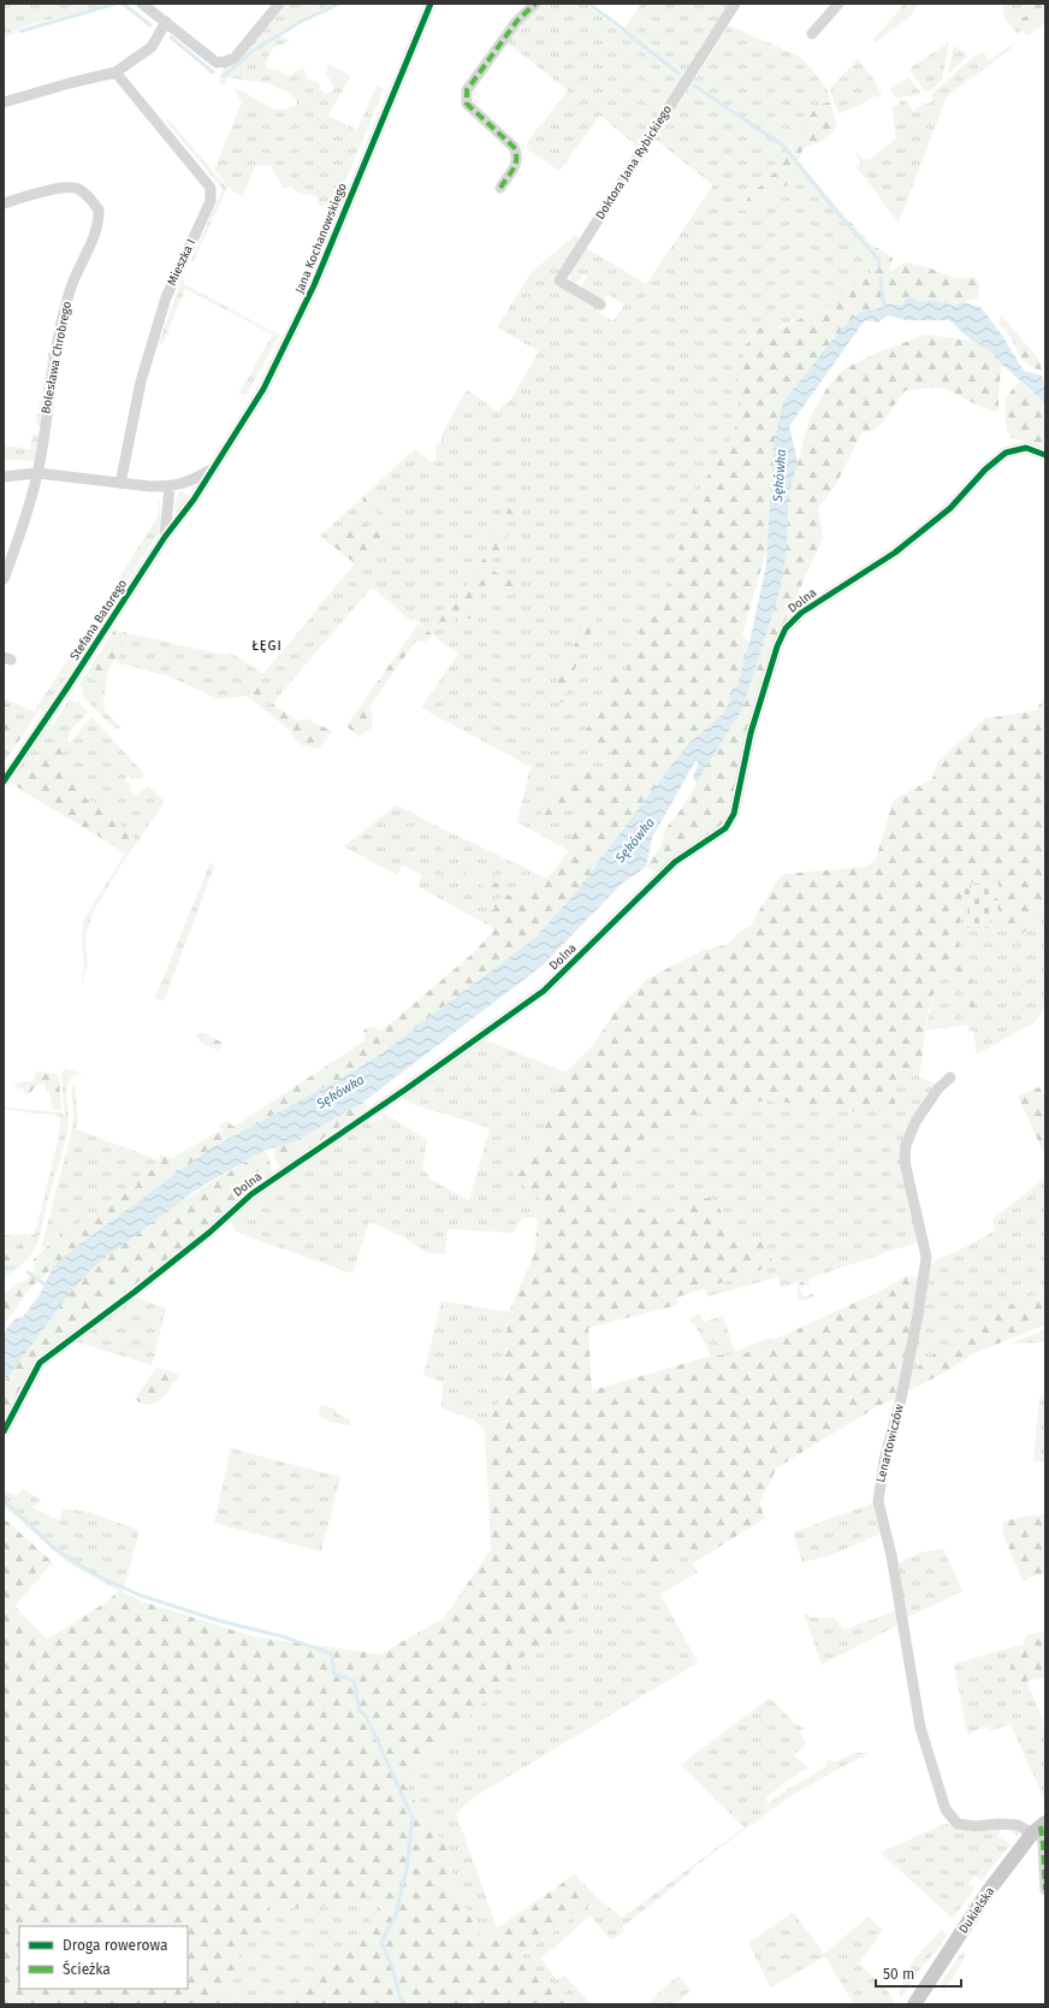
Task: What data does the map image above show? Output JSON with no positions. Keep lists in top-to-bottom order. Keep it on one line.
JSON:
{"streets":{"main road":["Dukielska"],"street":["Doktora Jana Rybickiego","Jana Kochanowskiego","Mieszka I","Bolesława Chrobrego","Dolna","Stefana Batorego","Lenartowiczów"]},"crossings":[["Jana Kochanowskiego","Mieszka I"],["Jana Kochanowskiego","Bolesława Chrobrego"],["Jana Kochanowskiego","Stefana Batorego"],["Lenartowiczów","Dukielska"]],"districts":["ŁĘGI"],"water":["Sękówka"],"legend":["Droga rowerowa","Ścieżka"],"scale_bar":"50 m"}
